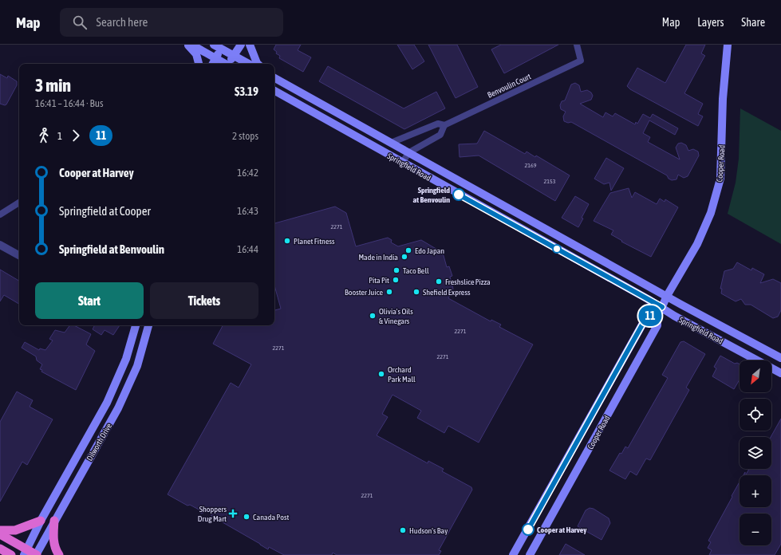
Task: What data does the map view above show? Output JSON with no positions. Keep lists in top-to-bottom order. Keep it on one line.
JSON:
{"streets":{"main road":["Cooper Road","Springfield Road","Dilworth Drive"],"street":["Benvoulin Court"]},"crossings":[["Benvoulin Court","Springfield Road"],["Cooper Road","Springfield Road"]],"places":{"other":["Springfield at Benvoulin","Planet Fitness","Edo Japan","Made in India","Taco Bell","Pita Pit","Freshslice Pizza","Booster Juice","Shefield Express","Olivia's Oils & Vinegars","Orchard Park Mall","Canada Post","Cooper at Harvey","Hudson's Bay"],"health":["Shoppers Drug Mart"]},"lines":["bus line 11"],"house_numbers":["2169","2153","2271","2271","2271","2271","2271"],"north":"bottom left","page":{"header":"Map","search":"Search here","nav":["Map","Layers","Share"],"on_map":"11","heading":["3 min","16:41 – 16:44 · Bus","$3.19"],"legs":["1","11","2 stops"],"list":[{"name":"Cooper at Harvey","value":"16:42"},{"name":"Springfield at Cooper","value":"16:43"},{"name":"Springfield at Benvoulin","value":"16:44"}],"buttons":["Start","Tickets"],"map_buttons":["+","−"]}}
